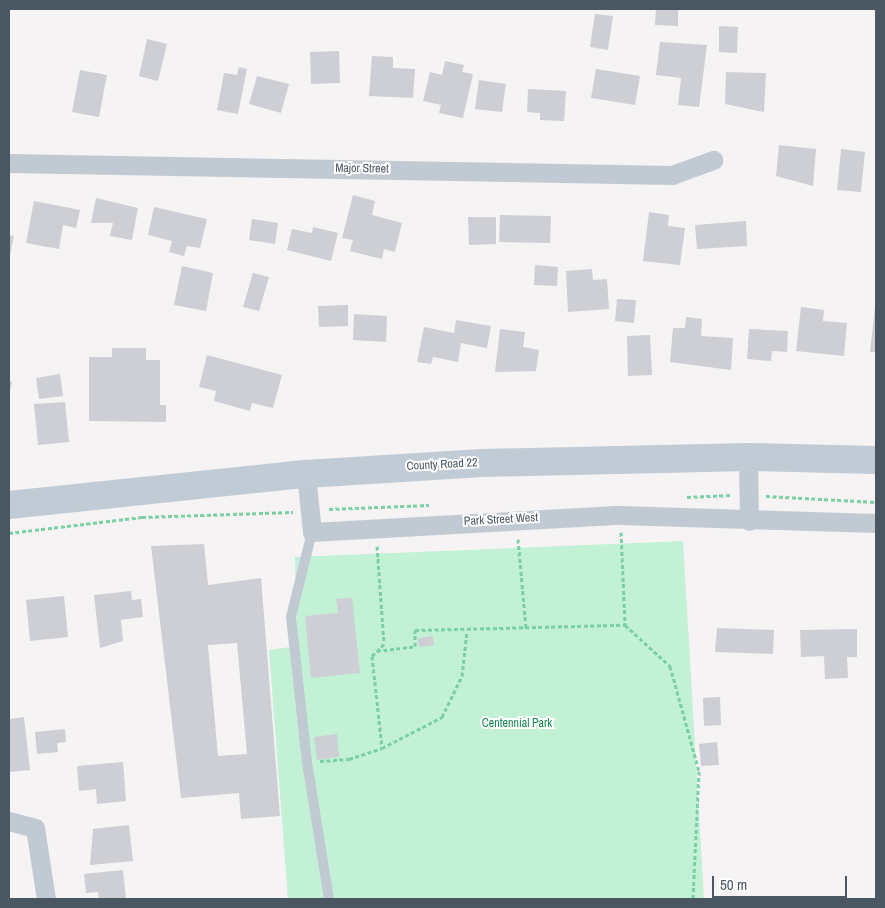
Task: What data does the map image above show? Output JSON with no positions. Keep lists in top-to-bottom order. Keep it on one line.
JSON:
{"streets":{"main road":["County Road 22"],"street":["Major Street","Park Street West"]},"parks":["Centennial Park"],"scale_bar":"50 m"}
